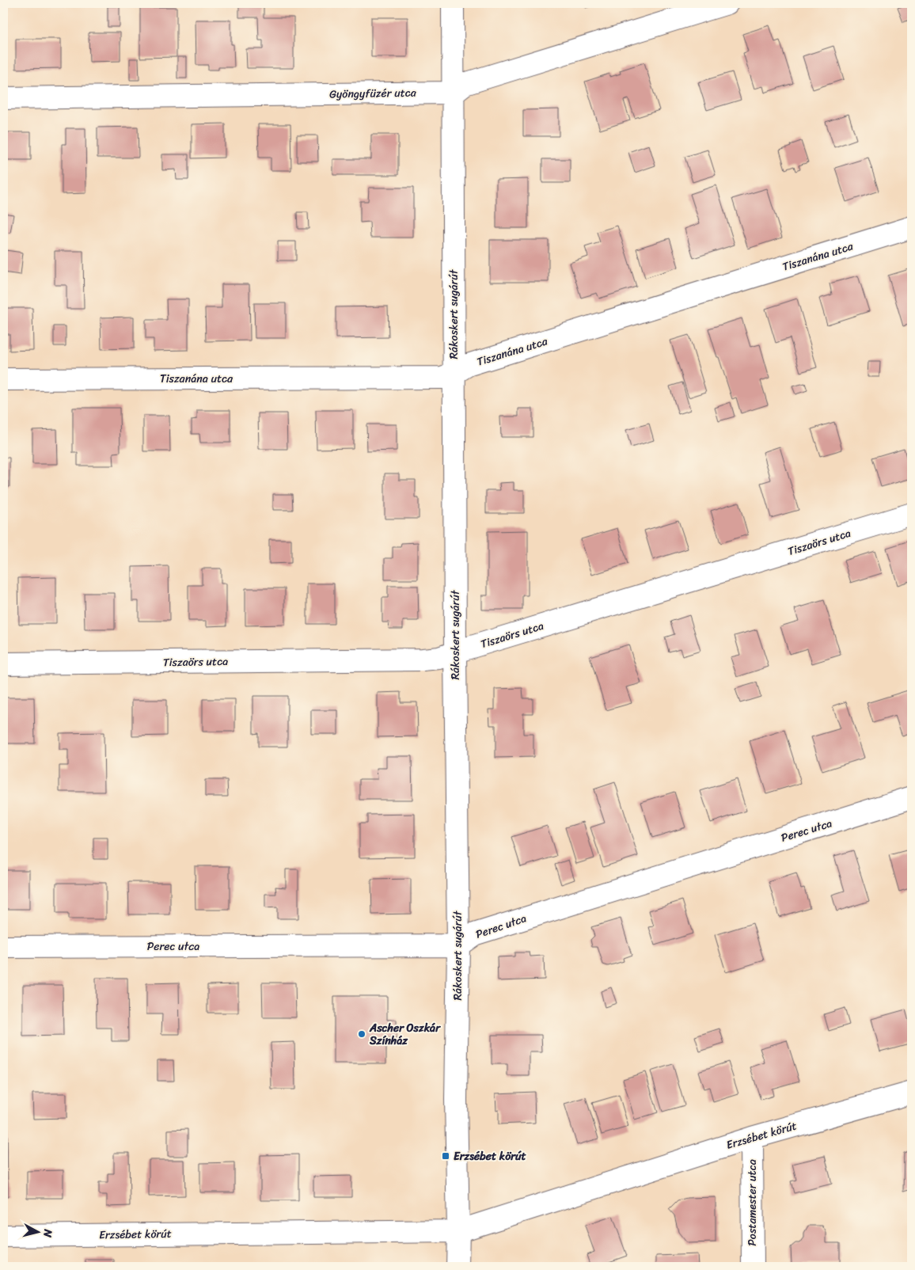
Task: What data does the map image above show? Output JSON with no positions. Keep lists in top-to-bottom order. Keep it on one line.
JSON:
{"streets":{"street":["Gyöngyfüzér utca","Tiszanána utca","Rákoskert sugárút","Tiszaörs utca","Perec utca","Erzsébet körút","Postamester utca"]},"crossings":[["Gyöngyfüzér utca","Rákoskert sugárút"],["Tiszanána utca","Rákoskert sugárút"],["Rákoskert sugárút","Tiszaörs utca"],["Rákoskert sugárút","Perec utca"],["Rákoskert sugárút","Erzsébet körút"],["Erzsébet körút","Postamester utca"]],"places":{"other":["Ascher Oszkár Színház"],"transit":["Erzsébet körút"]},"north":"right"}
